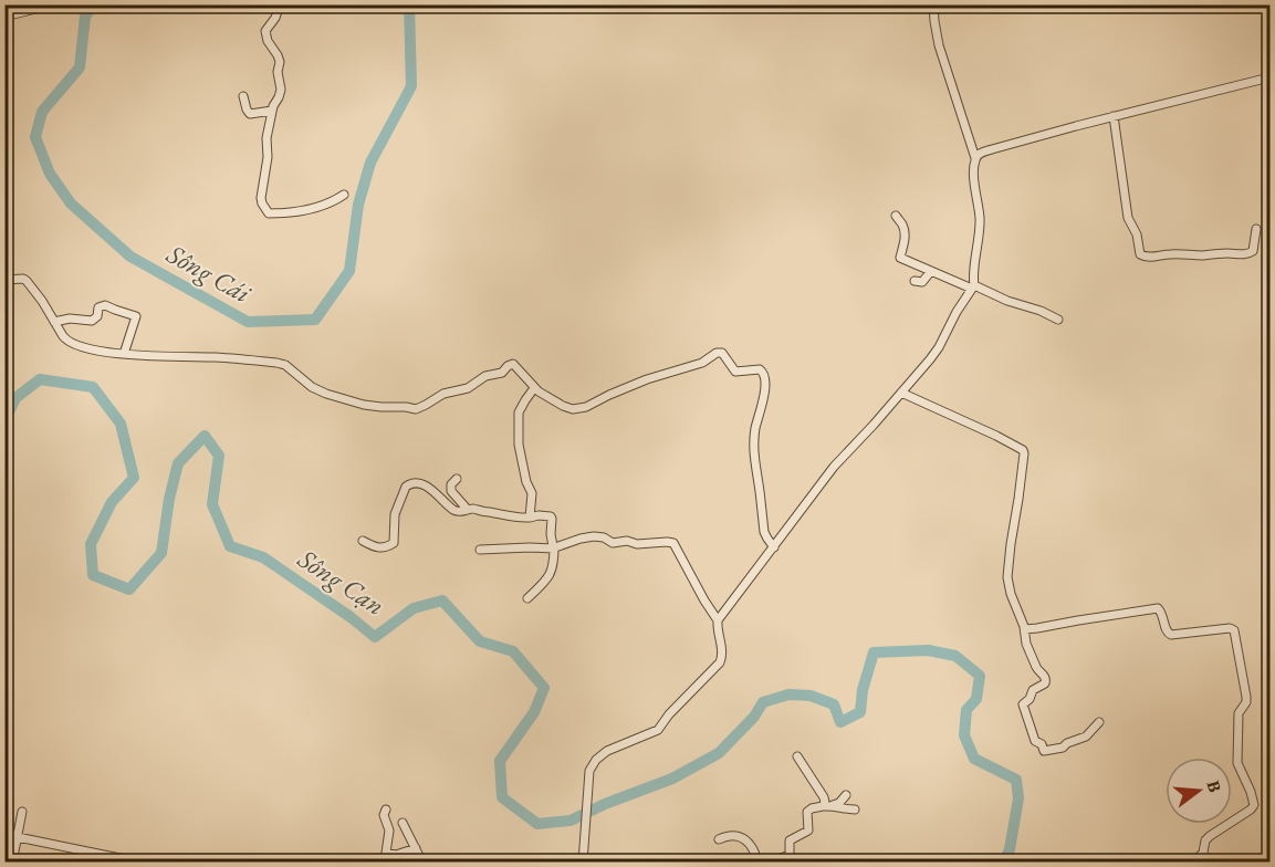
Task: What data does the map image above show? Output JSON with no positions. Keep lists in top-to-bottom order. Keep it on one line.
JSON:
{"water":["Sông Cái","Sông Cạn"],"north":"right"}
